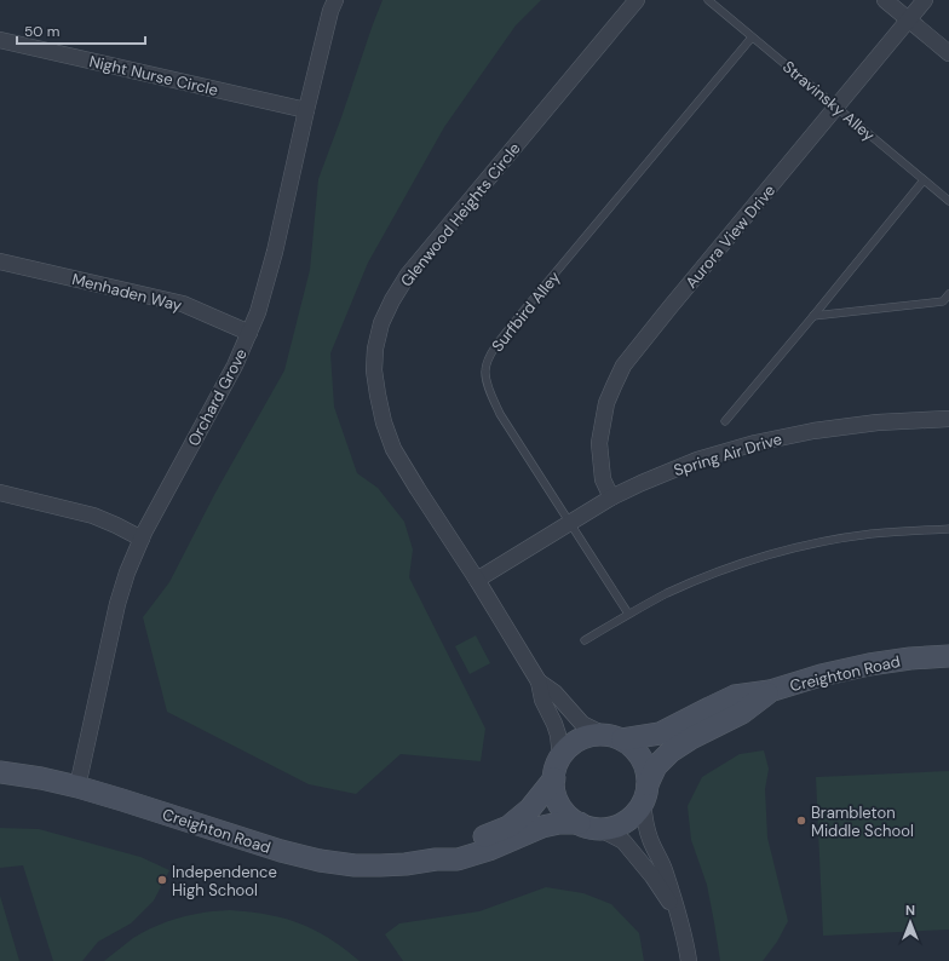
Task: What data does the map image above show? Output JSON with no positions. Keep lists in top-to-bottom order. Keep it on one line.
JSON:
{"streets":{"street":["Night Nurse Circle","Glenwood Heights Circle","Aurora View Drive","Menhaden Way","Orchard Grove","Spring Air Drive","Creighton Road"],"lane":["Stravinsky Alley","Surfbird Alley"]},"crossings":[["Night Nurse Circle","Orchard Grove"],["Stravinsky Alley","Aurora View Drive"],["Stravinsky Alley","Surfbird Alley"],["Glenwood Heights Circle","Spring Air Drive"],["Glenwood Heights Circle","Creighton Road"],["Aurora View Drive","Spring Air Drive"],["Menhaden Way","Orchard Grove"],["Surfbird Alley","Spring Air Drive"],["Orchard Grove","Creighton Road"]],"places":["Brambleton Middle School","Independence High School"],"scale_bar":"50 m","north":"top"}
